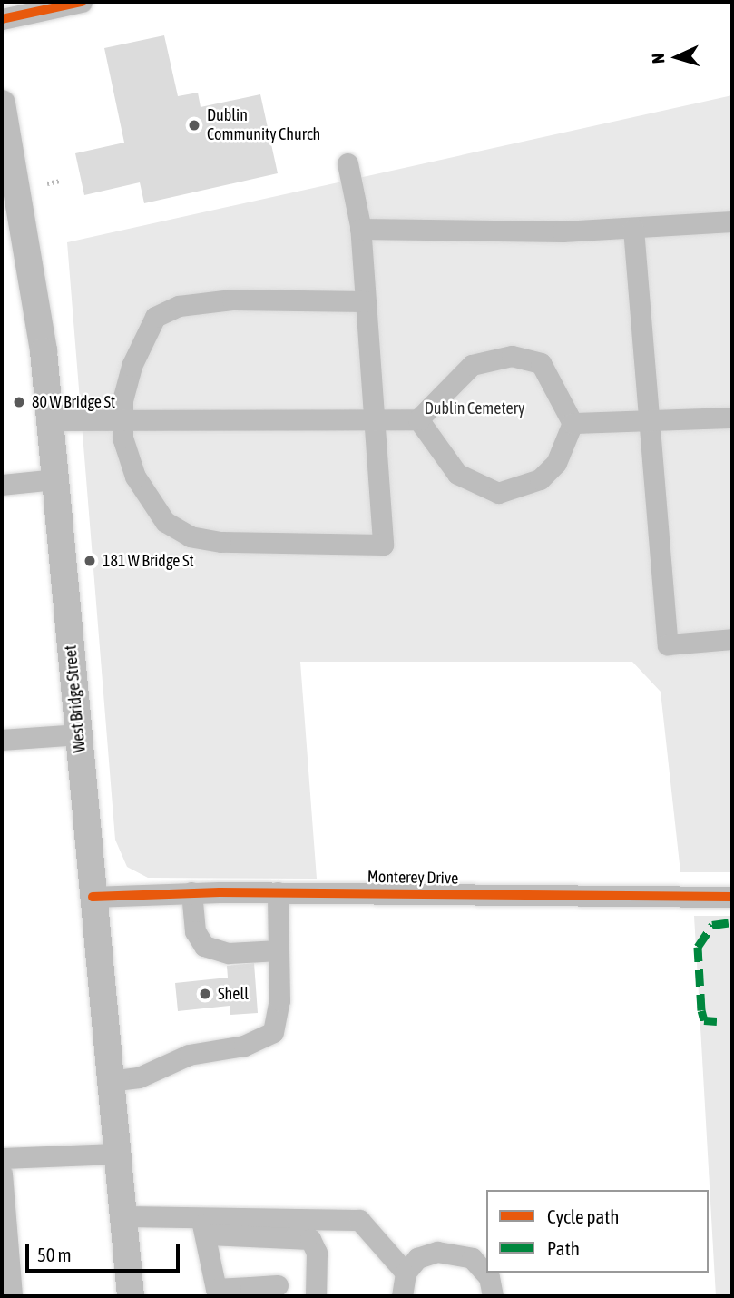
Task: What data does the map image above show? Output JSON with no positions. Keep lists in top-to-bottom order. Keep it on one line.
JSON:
{"streets":{"main road":["West Bridge Street"],"street":["Monterey Drive"]},"crossings":[["West Bridge Street","Monterey Drive"]],"parks":["Dublin Cemetery"],"places":["Dublin Community Church","80 W Bridge St","181 W Bridge St","Shell"],"legend":["Cycle path","Path"],"scale_bar":"50 m","north":"left"}
